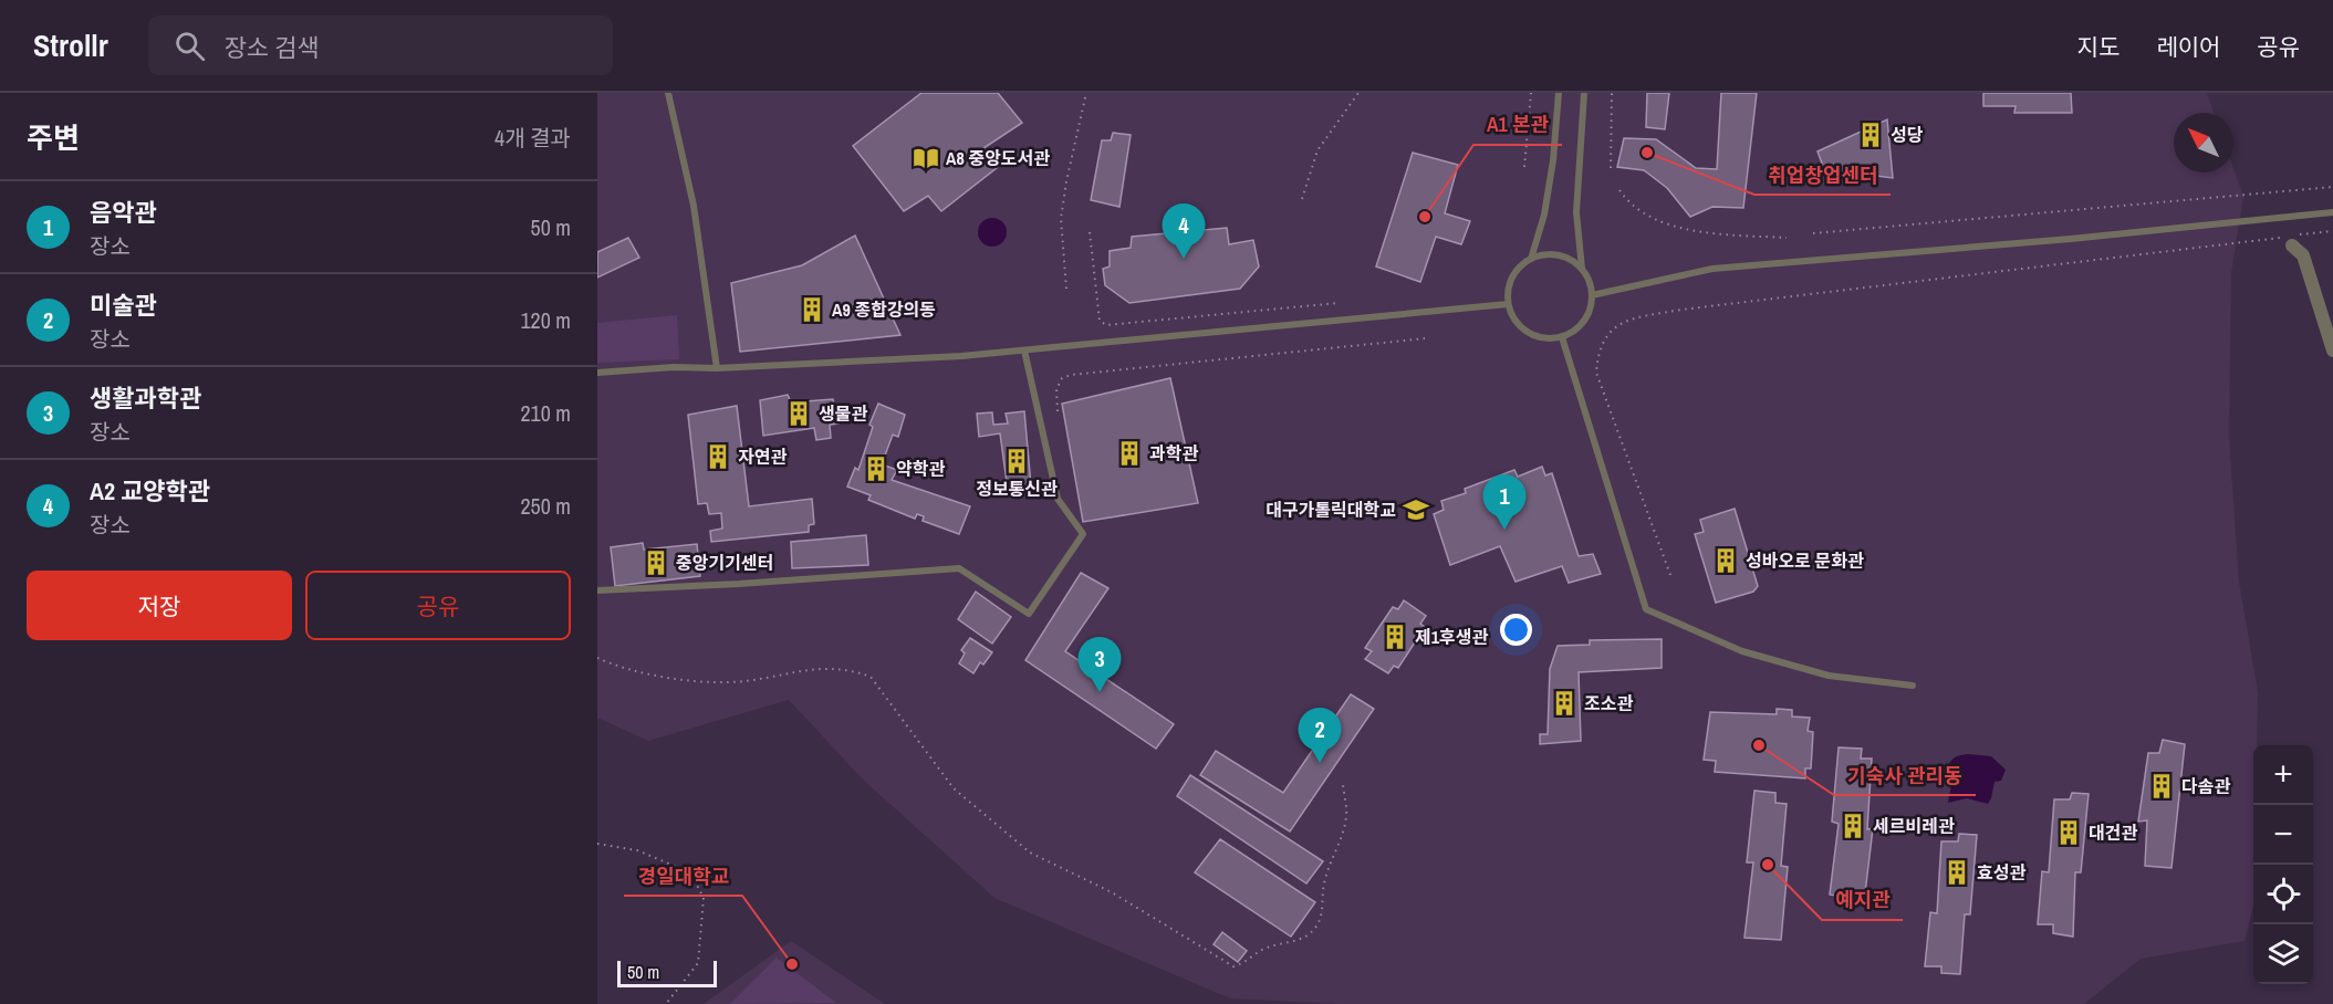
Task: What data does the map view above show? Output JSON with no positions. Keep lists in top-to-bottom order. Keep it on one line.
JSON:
{"places":{"building":["성당","A9 종합강의동","생물관","과학관","자연관","정보통신관","약학관","성바오로 문화관","중앙기기센터","제1후생관","조소관","다솜관","세르비레관","대건관","효성관"],"other":["취업창업센터","A1 본관","기숙사 관리동","예지관","경일대학교"],"library":["A8 중앙도서관"],"school or university":["대구가톨릭대학교"]},"scale_bar":"50 m","north":"top left","page":{"header":"Strollr","search":"장소 검색","nav":["지도","레이어","공유"],"heading":["주변","4개 결과"],"list":[{"mark":"1","name":"음악관","note":"장소","value":"50 m"},{"mark":"2","name":"미술관","note":"장소","value":"120 m"},{"mark":"3","name":"생활과학관","note":"장소","value":"210 m"},{"mark":"4","name":"A2 교양학관","note":"장소","value":"250 m"}],"pins":["4","1","3","2"],"buttons":["저장","공유"],"map_buttons":["+","−"],"scale":"50 m"}}
